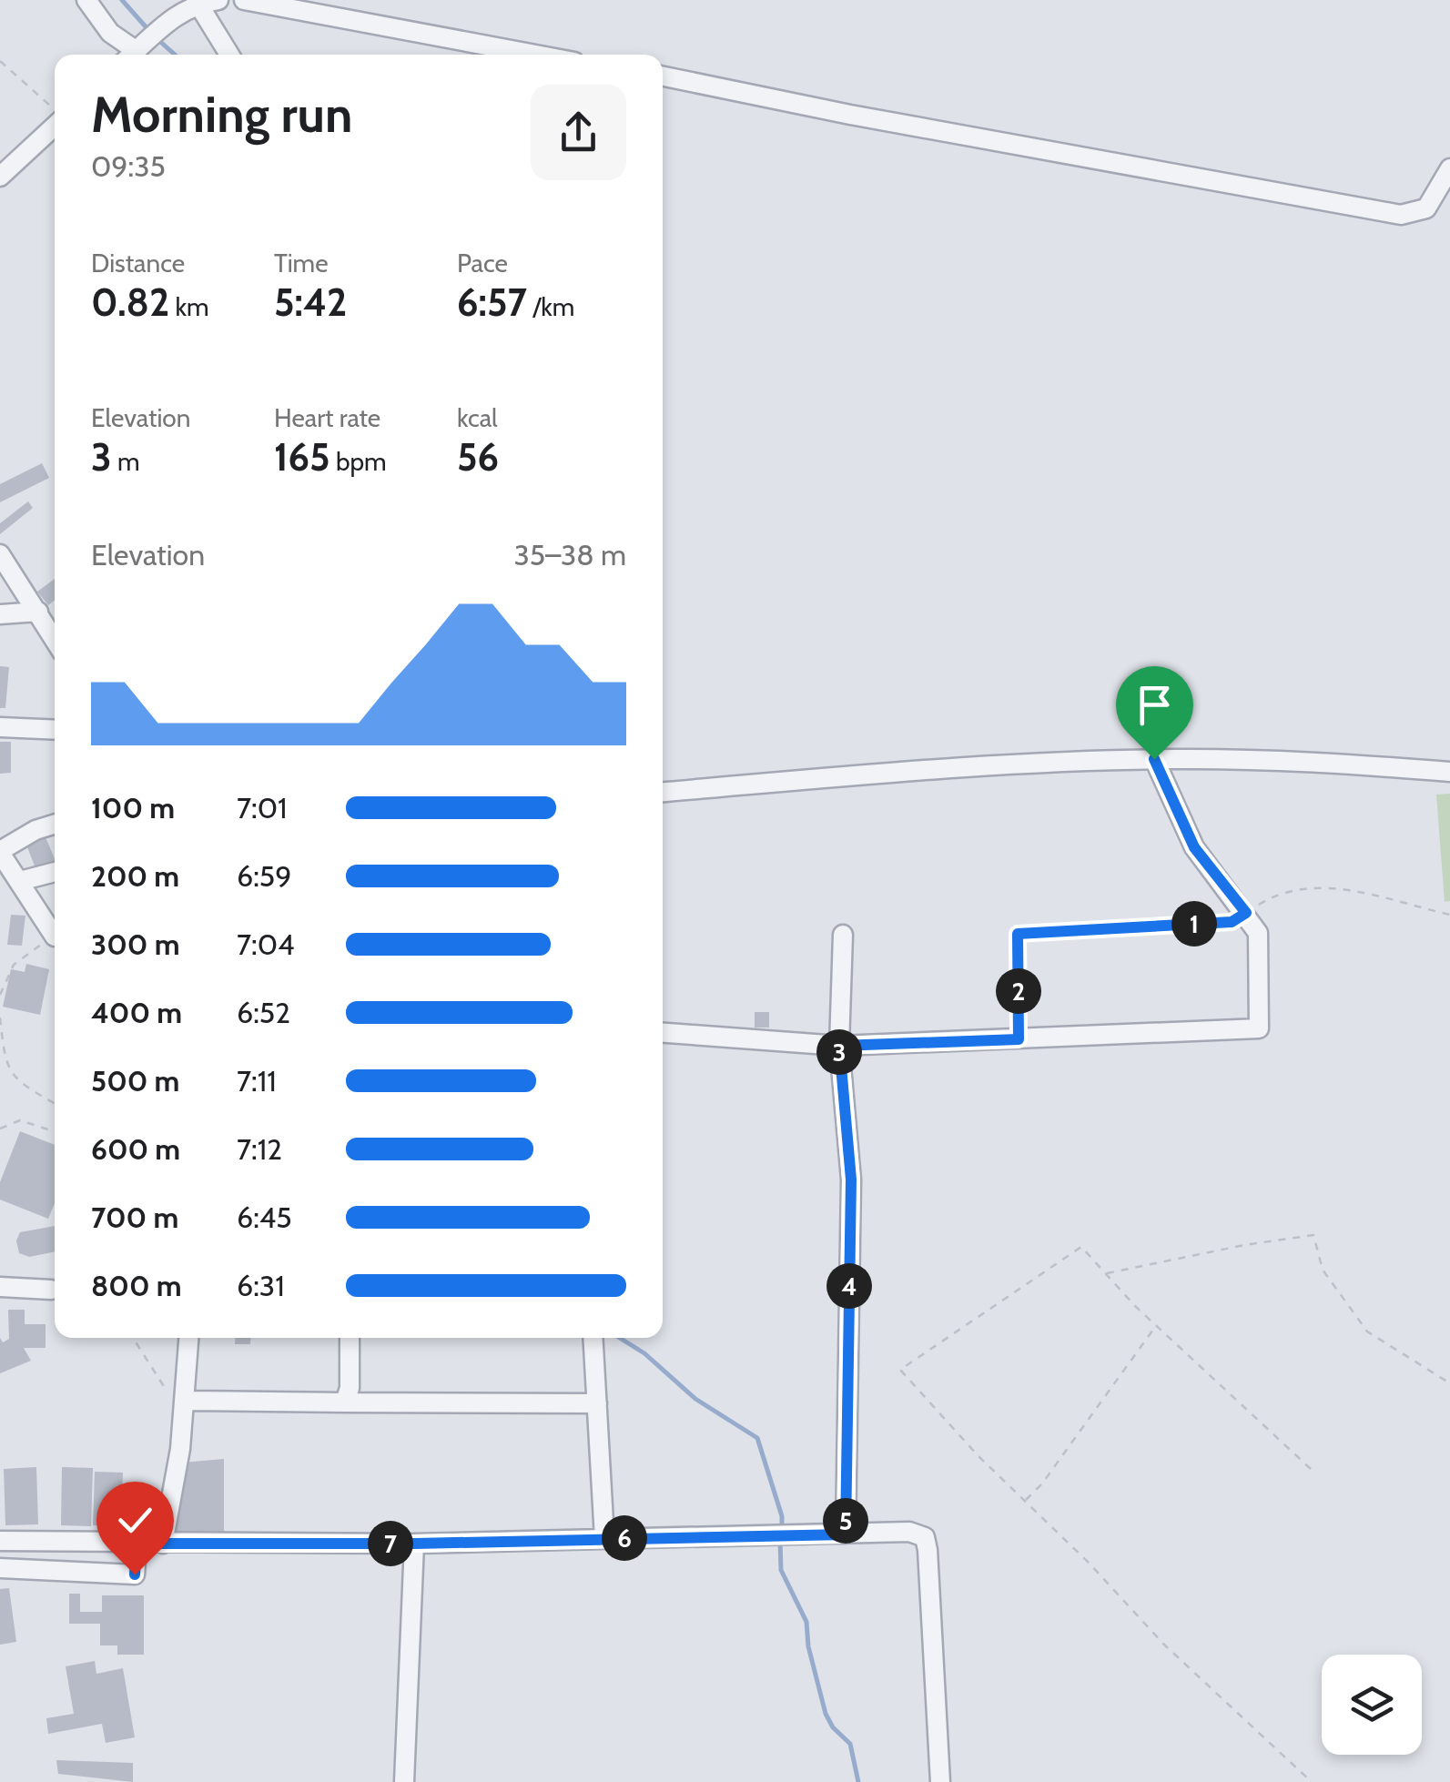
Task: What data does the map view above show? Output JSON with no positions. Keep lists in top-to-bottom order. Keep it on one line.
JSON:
{"page":{"heading":["Morning run","09:35"],"stats":[["Distance","0.82 km"],["Time","5:42"],["Pace","6:57 /km"],["Elevation","3 m"],["Heart rate","165 bpm"],["kcal","56"]],"chart":["Elevation","35–38 m"],"list":[{"name":"100 m","note":"7:01"},{"name":"200 m","note":"6:59"},{"name":"300 m","note":"7:04"},{"name":"400 m","note":"6:52"},{"name":"500 m","note":"7:11"},{"name":"600 m","note":"7:12"},{"name":"700 m","note":"6:45"},{"name":"800 m","note":"6:31"}],"pins":["1","2","3","4","5","6","7"]}}
